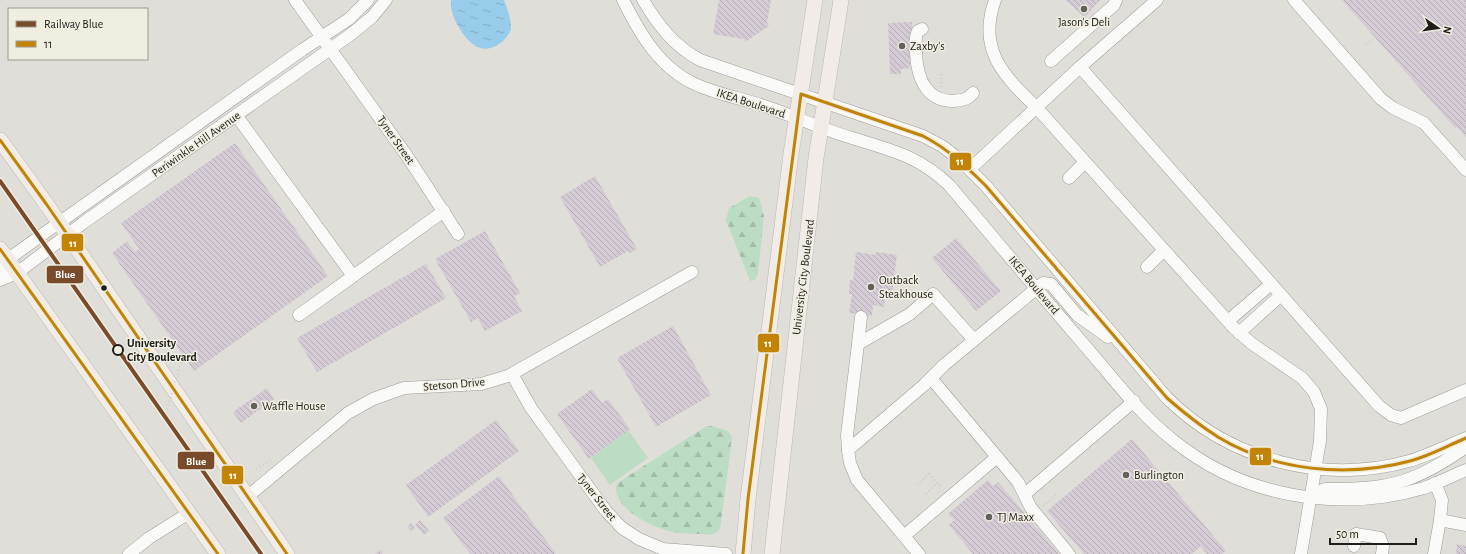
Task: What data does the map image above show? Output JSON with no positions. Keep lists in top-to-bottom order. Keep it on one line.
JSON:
{"streets":{"main road":["University City Boulevard"],"street":["IKEA Boulevard","Tyner Street","Periwinkle Hill Avenue","Stetson Drive"]},"crossings":[["IKEA Boulevard","University City Boulevard"],["Tyner Street","Periwinkle Hill Avenue"],["Tyner Street","Stetson Drive"]],"places":["Jason's Deli","Zaxby's","Outback Steakhouse","University City Boulevard","Waffle House","Burlington","TJ Maxx"],"lines":["transit line 11","rail line Blue"],"legend":["Railway Blue","11"],"scale_bar":"50 m","north":"right"}
